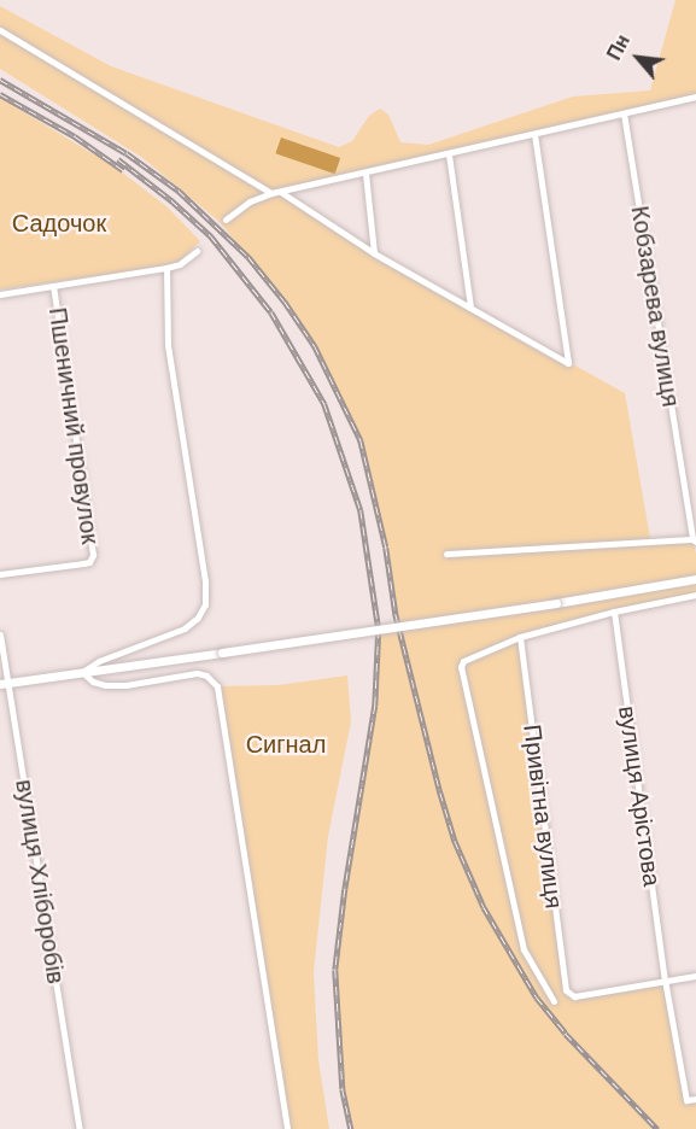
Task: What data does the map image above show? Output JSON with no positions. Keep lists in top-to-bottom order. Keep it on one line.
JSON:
{"streets":{"street":["Кобзарева вулиця","Пшеничний провулок","вулиця Арістова","Привітна вулиця","вулиця Хліборобів"]},"crossings":[["вулиця Арістова","Привітна вулиця"]],"parks":["Садочок","Сигнал"],"north":"top left"}
